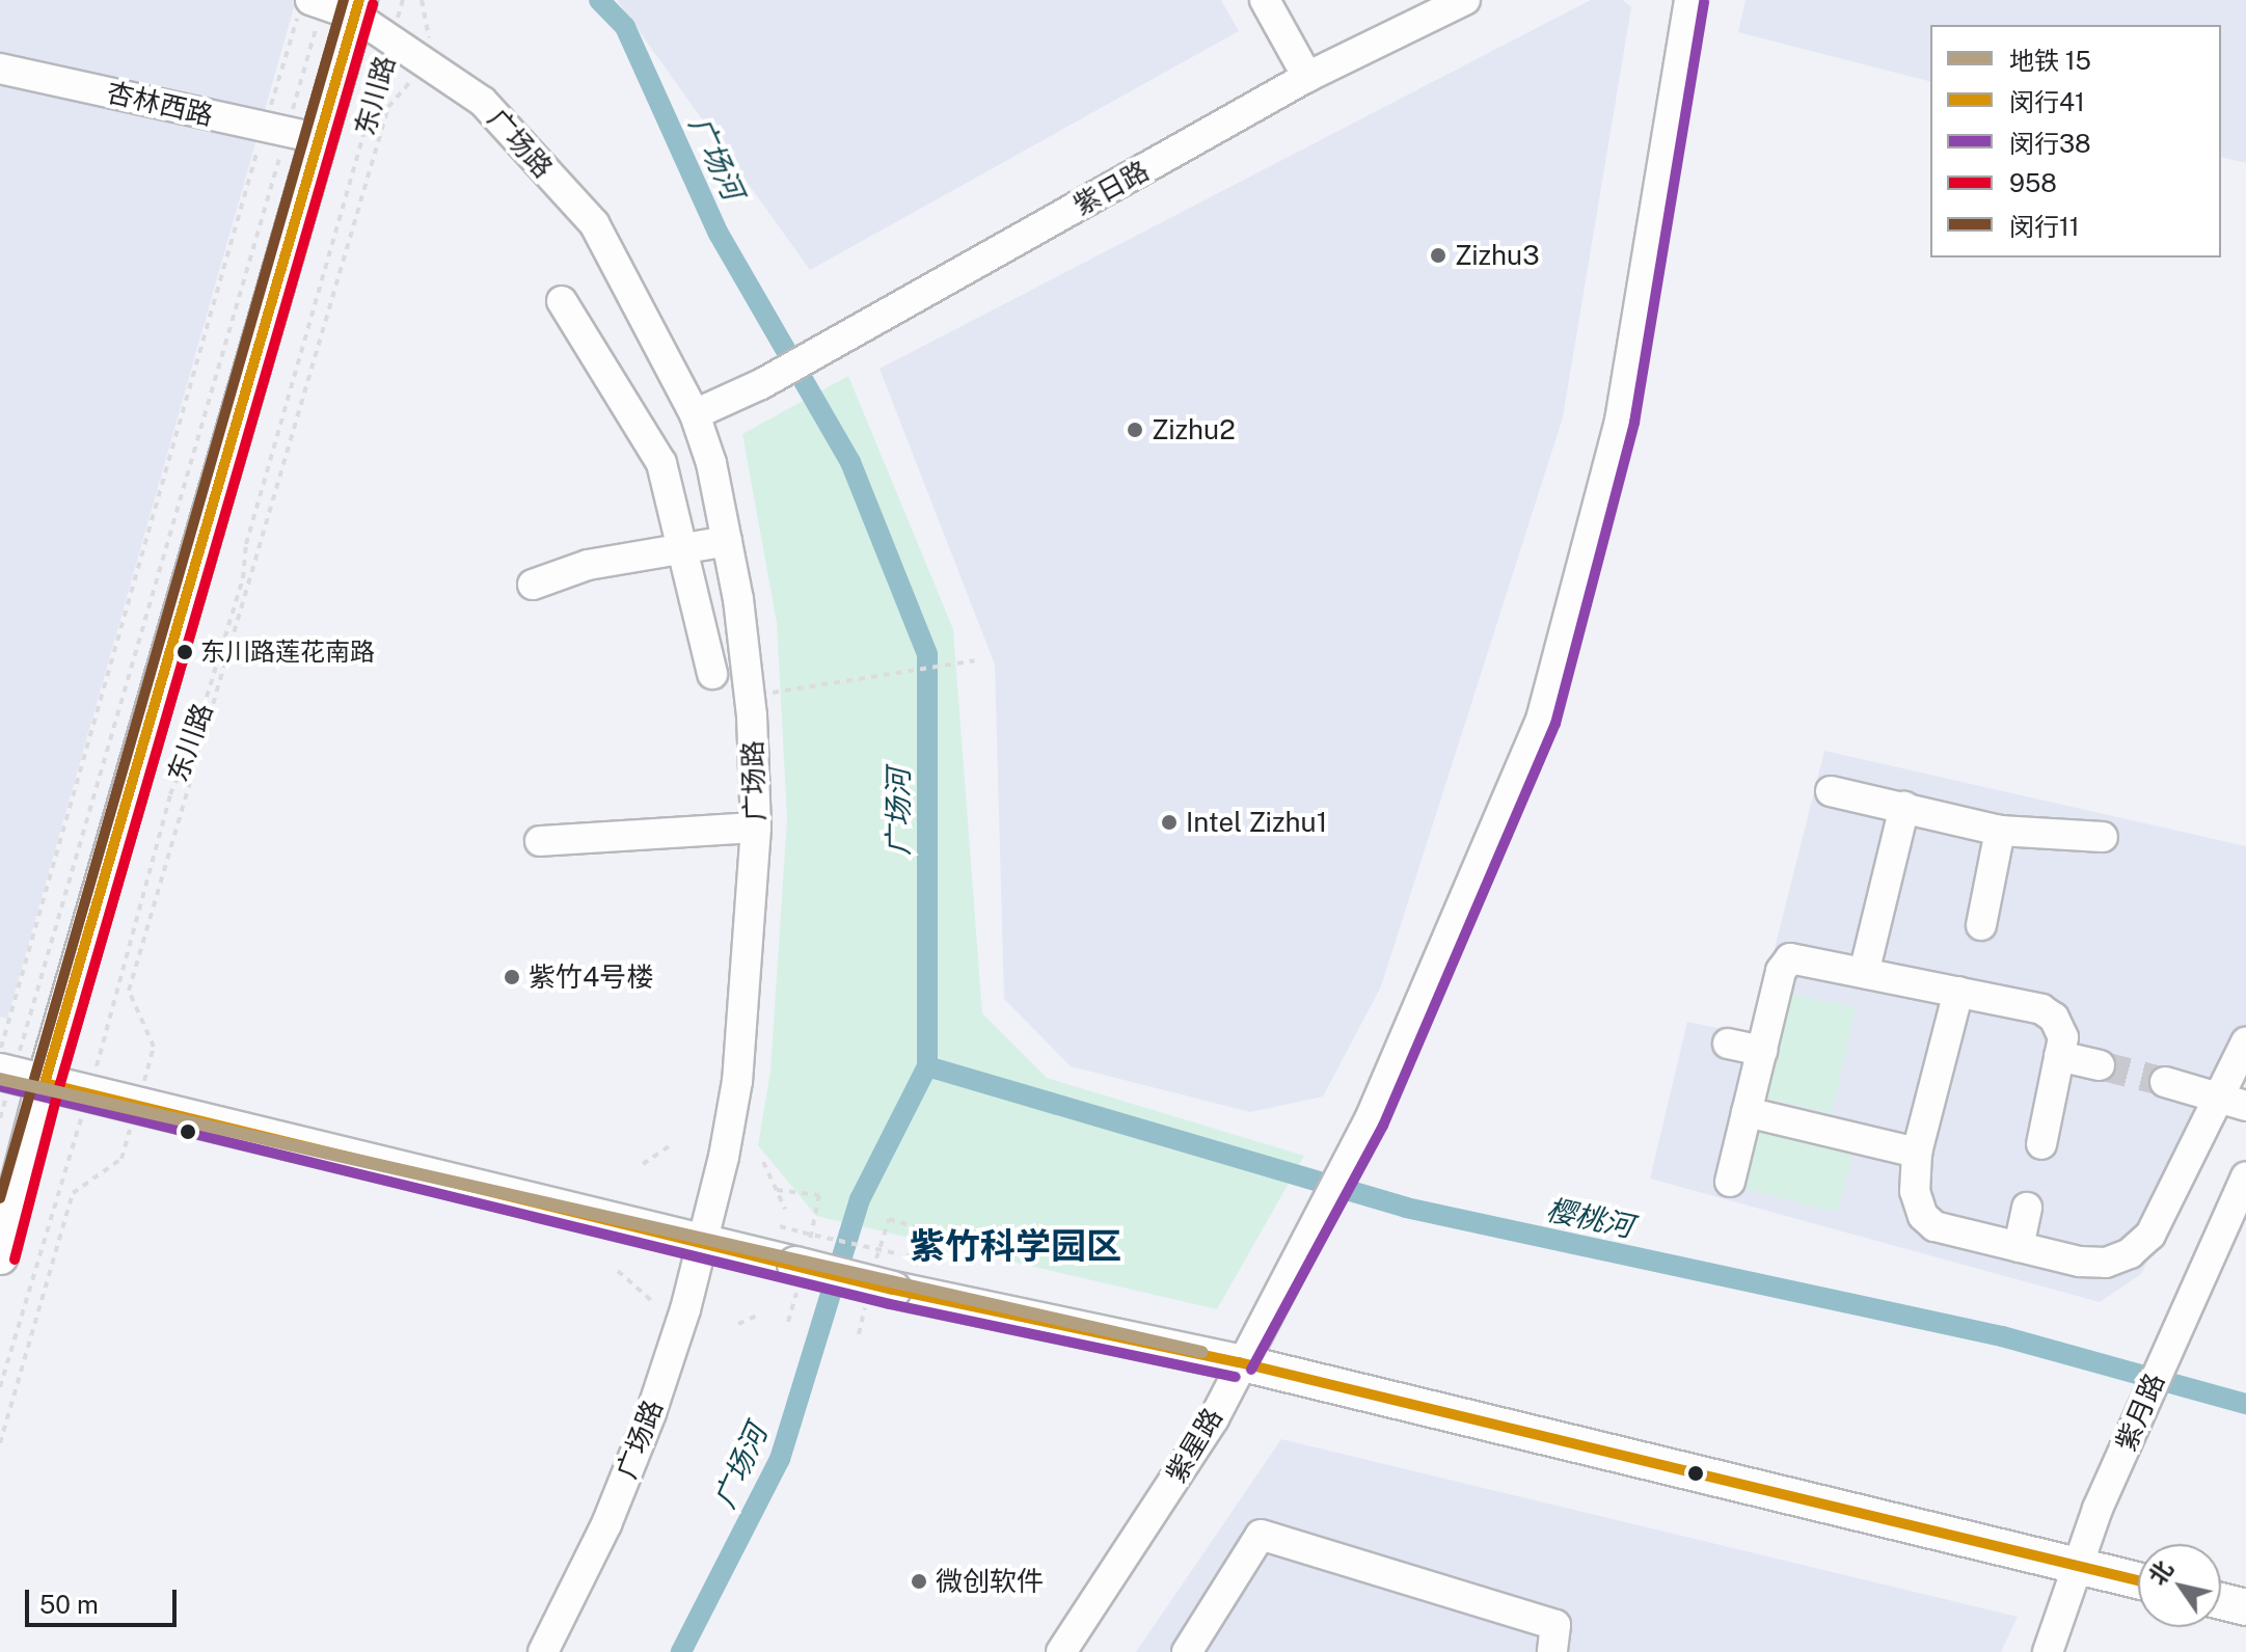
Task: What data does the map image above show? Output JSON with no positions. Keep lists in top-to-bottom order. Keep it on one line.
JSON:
{"streets":{"main road":["东川路"],"street":["杏林西路","广场路","紫日路","紫月路","紫星路"]},"crossings":[["东川路","杏林西路"],["东川路","广场路"],["广场路","紫日路"]],"districts":["紫竹科学园区"],"water":["广场河","樱桃河"],"places":["Zizhu3","Zizhu2","东川路莲花南路","Intel Zizhu1","紫竹4号楼","微创软件"],"lines":["transit line 闵行41","transit line 闵行11","transit line 闵行38","transit line 958","metro line 15"],"legend":["地铁 15","闵行41","闵行38","958","闵行11"],"scale_bar":"50 m","north":"top left"}
